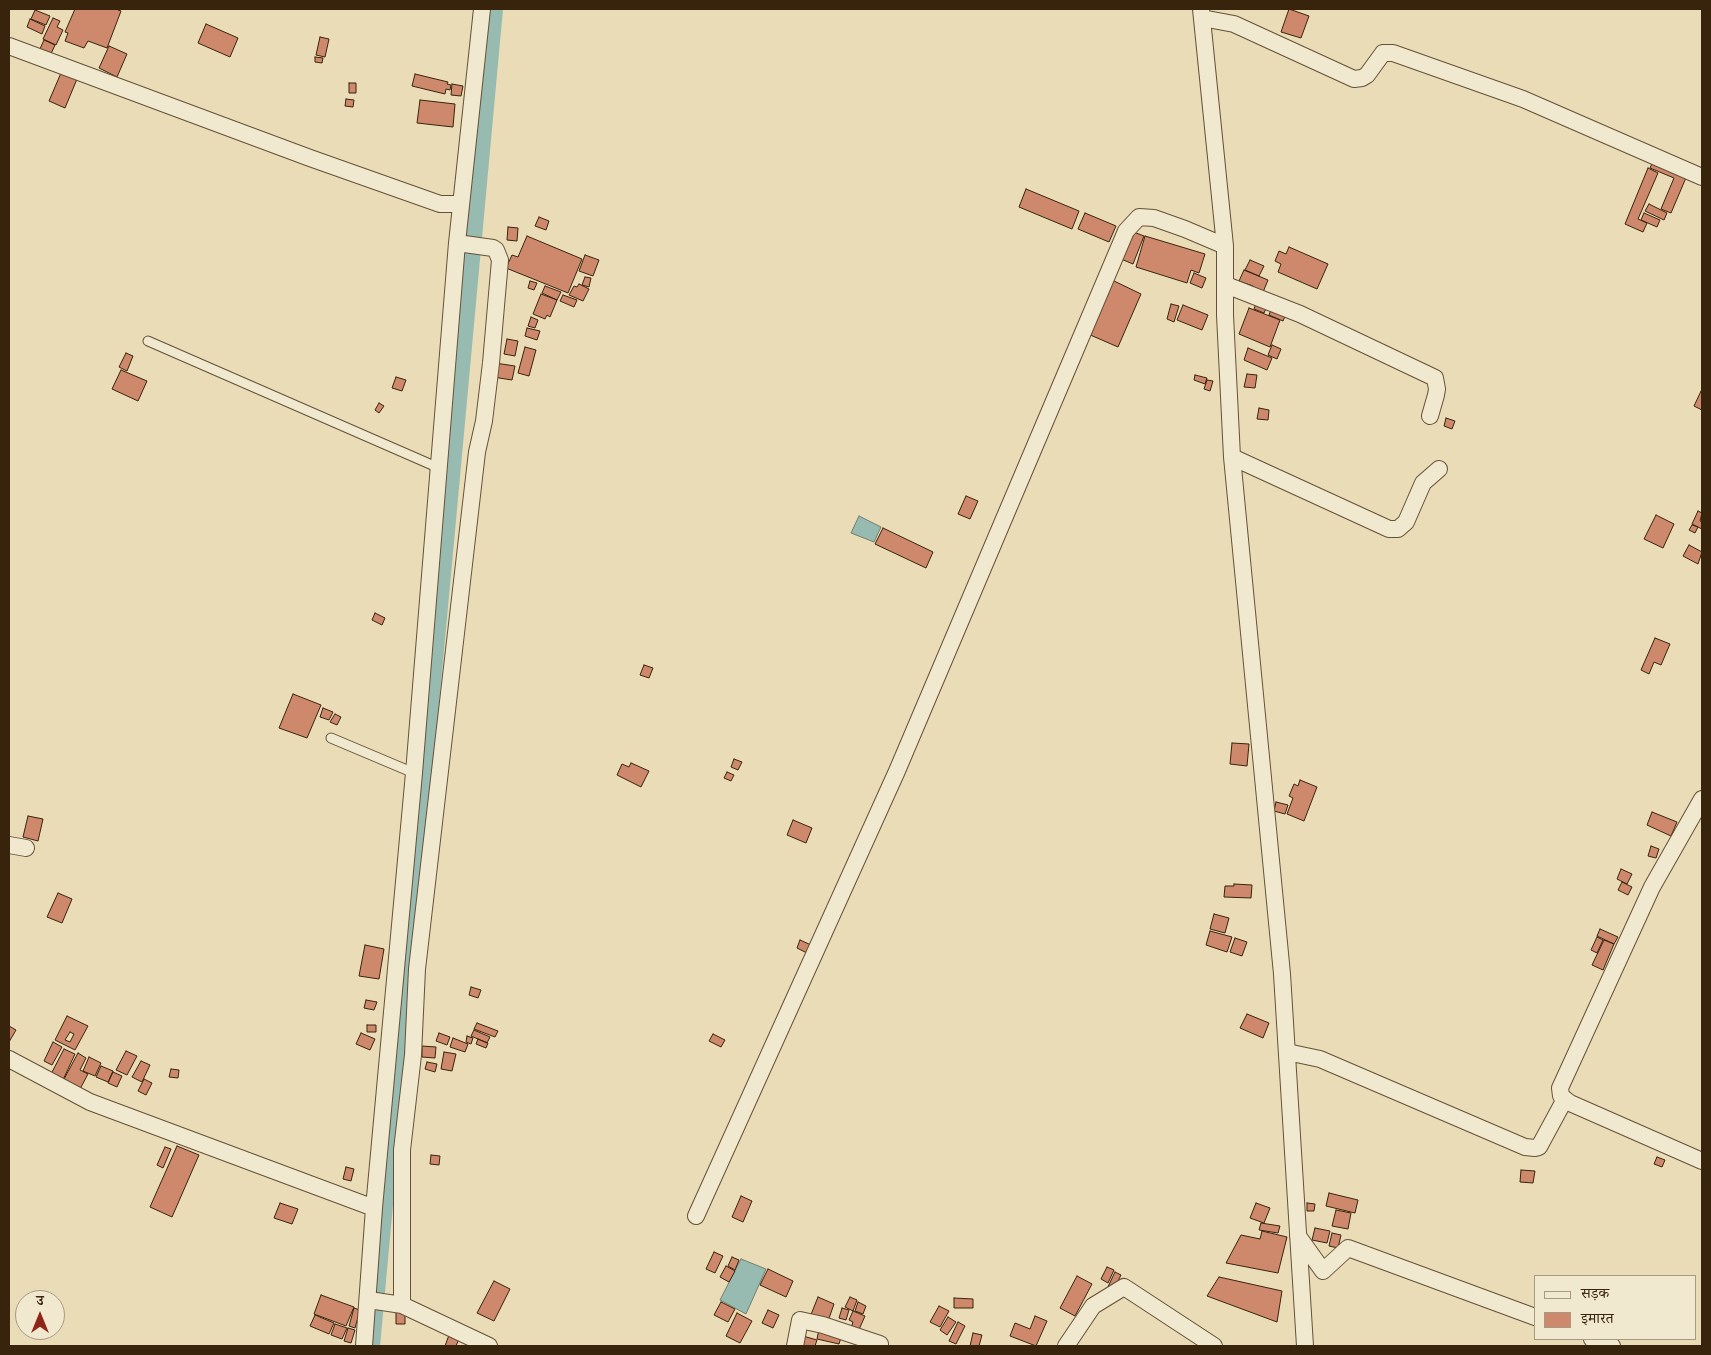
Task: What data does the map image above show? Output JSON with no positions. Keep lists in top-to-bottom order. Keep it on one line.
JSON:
{"legend":["सड़क","इमारत"],"north":"top"}
